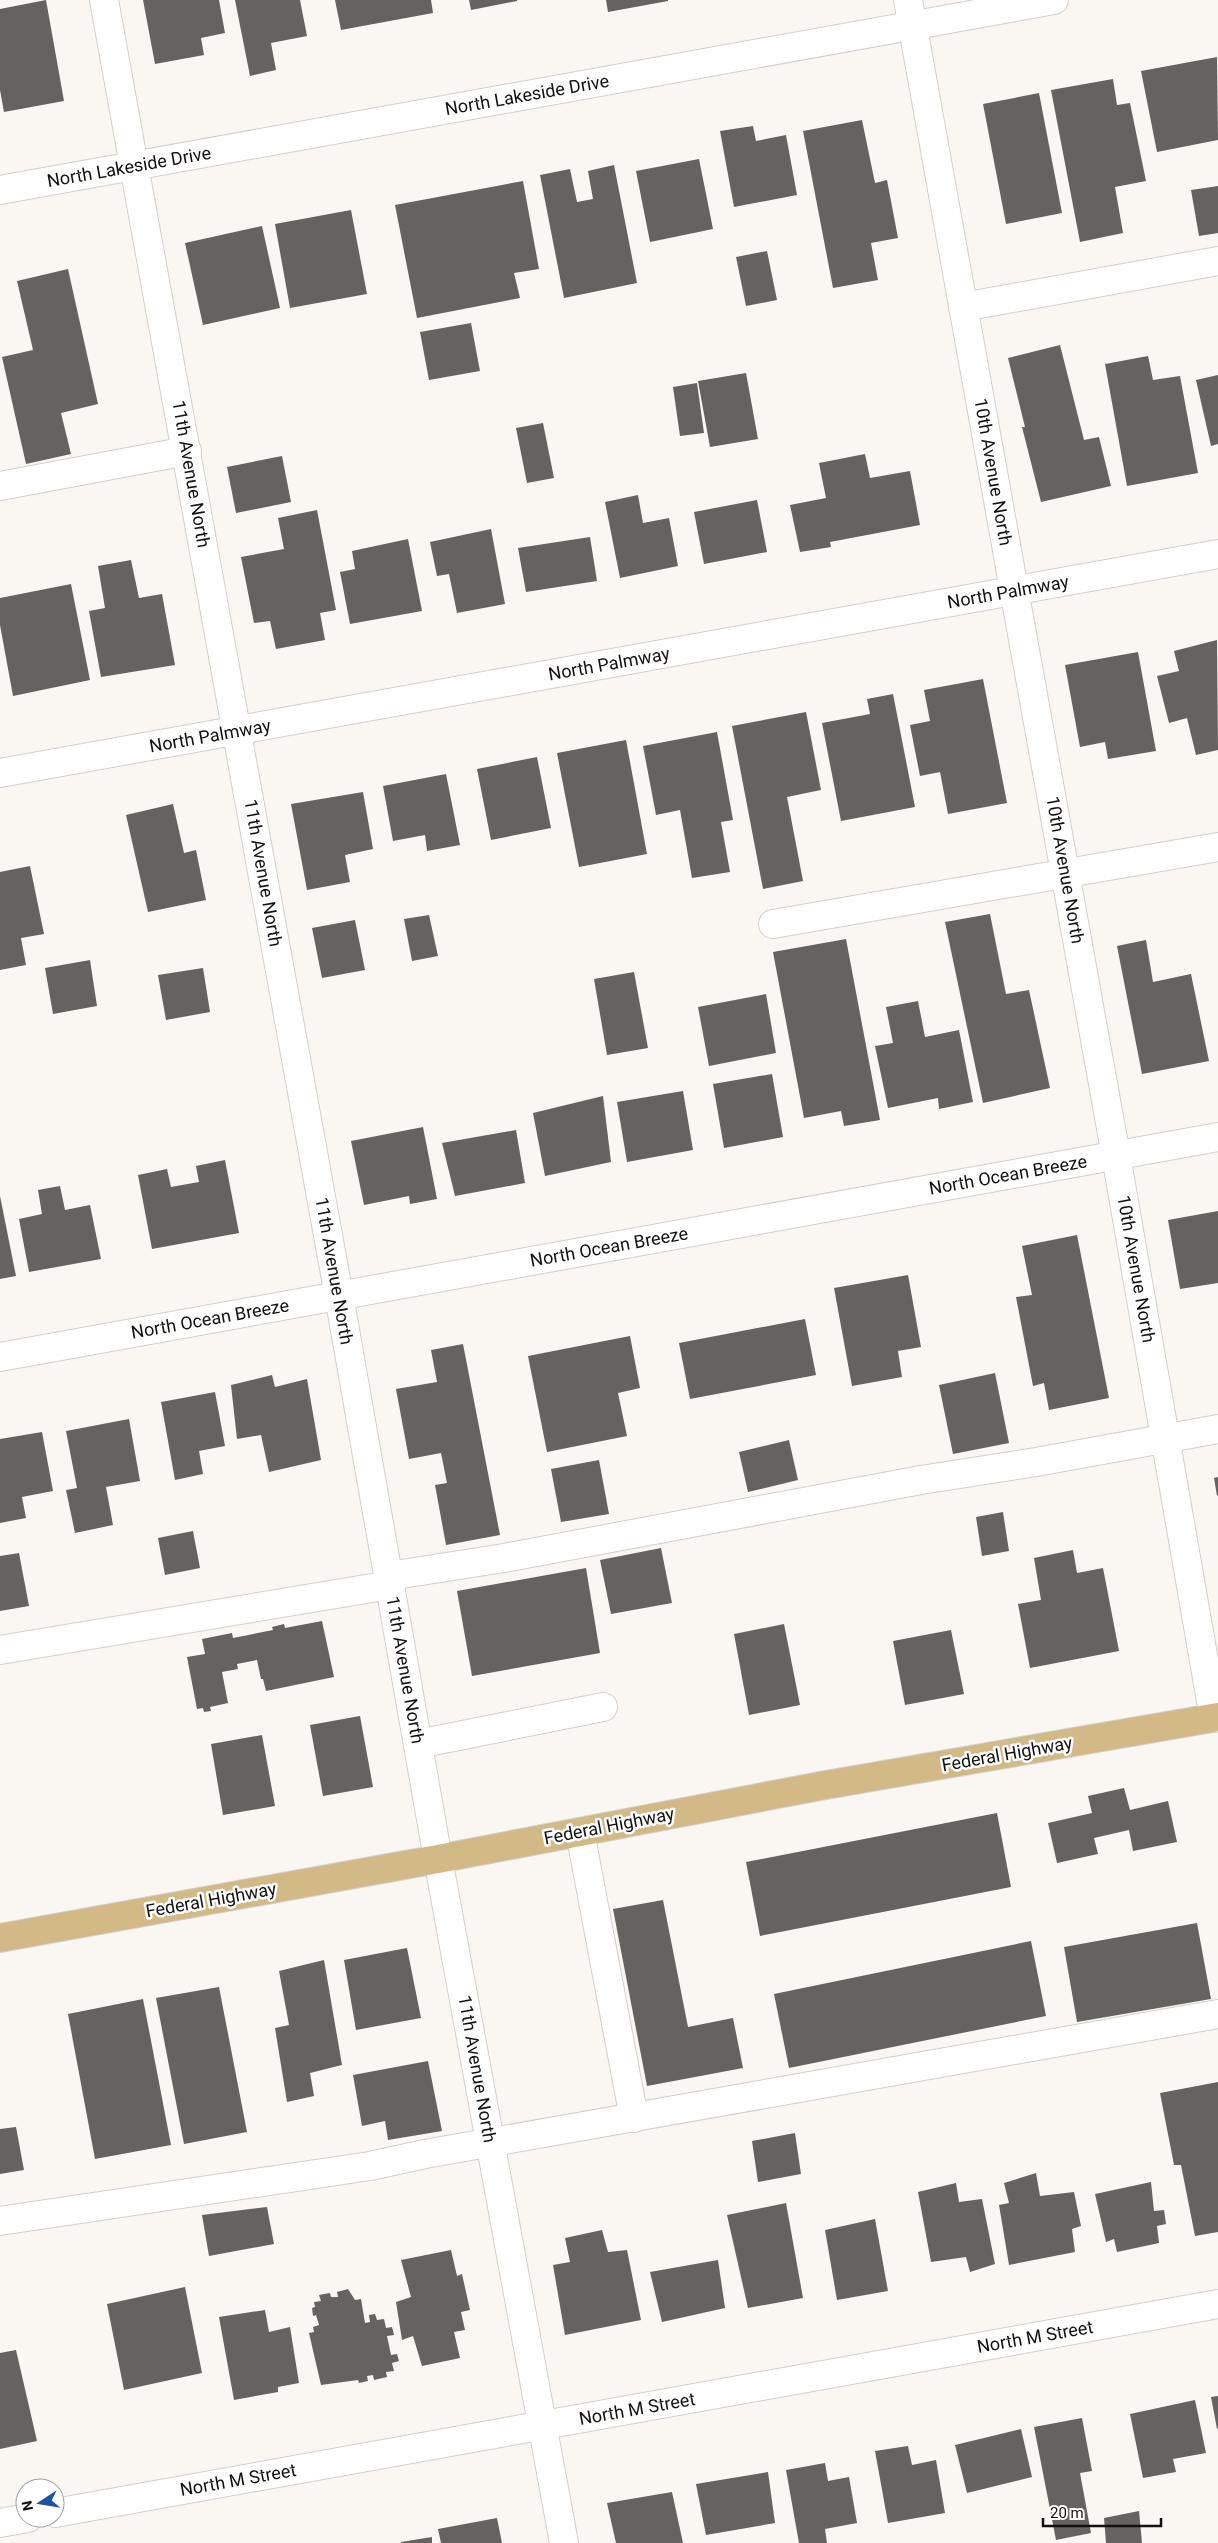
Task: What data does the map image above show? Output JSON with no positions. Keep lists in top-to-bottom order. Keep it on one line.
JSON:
{"streets":{"main road":["Federal Highway"],"street":["North Lakeside Drive","10th Avenue North","11th Avenue North","North Palmway","North Ocean Breeze","North M Street"]},"crossings":[["North Lakeside Drive","10th Avenue North"],["North Lakeside Drive","11th Avenue North"],["10th Avenue North","North Palmway"],["10th Avenue North","North Ocean Breeze"],["10th Avenue North","Federal Highway"],["11th Avenue North","North Palmway"],["11th Avenue North","North Ocean Breeze"],["11th Avenue North","Federal Highway"],["11th Avenue North","North M Street"]],"scale_bar":"20 m","north":"left"}
